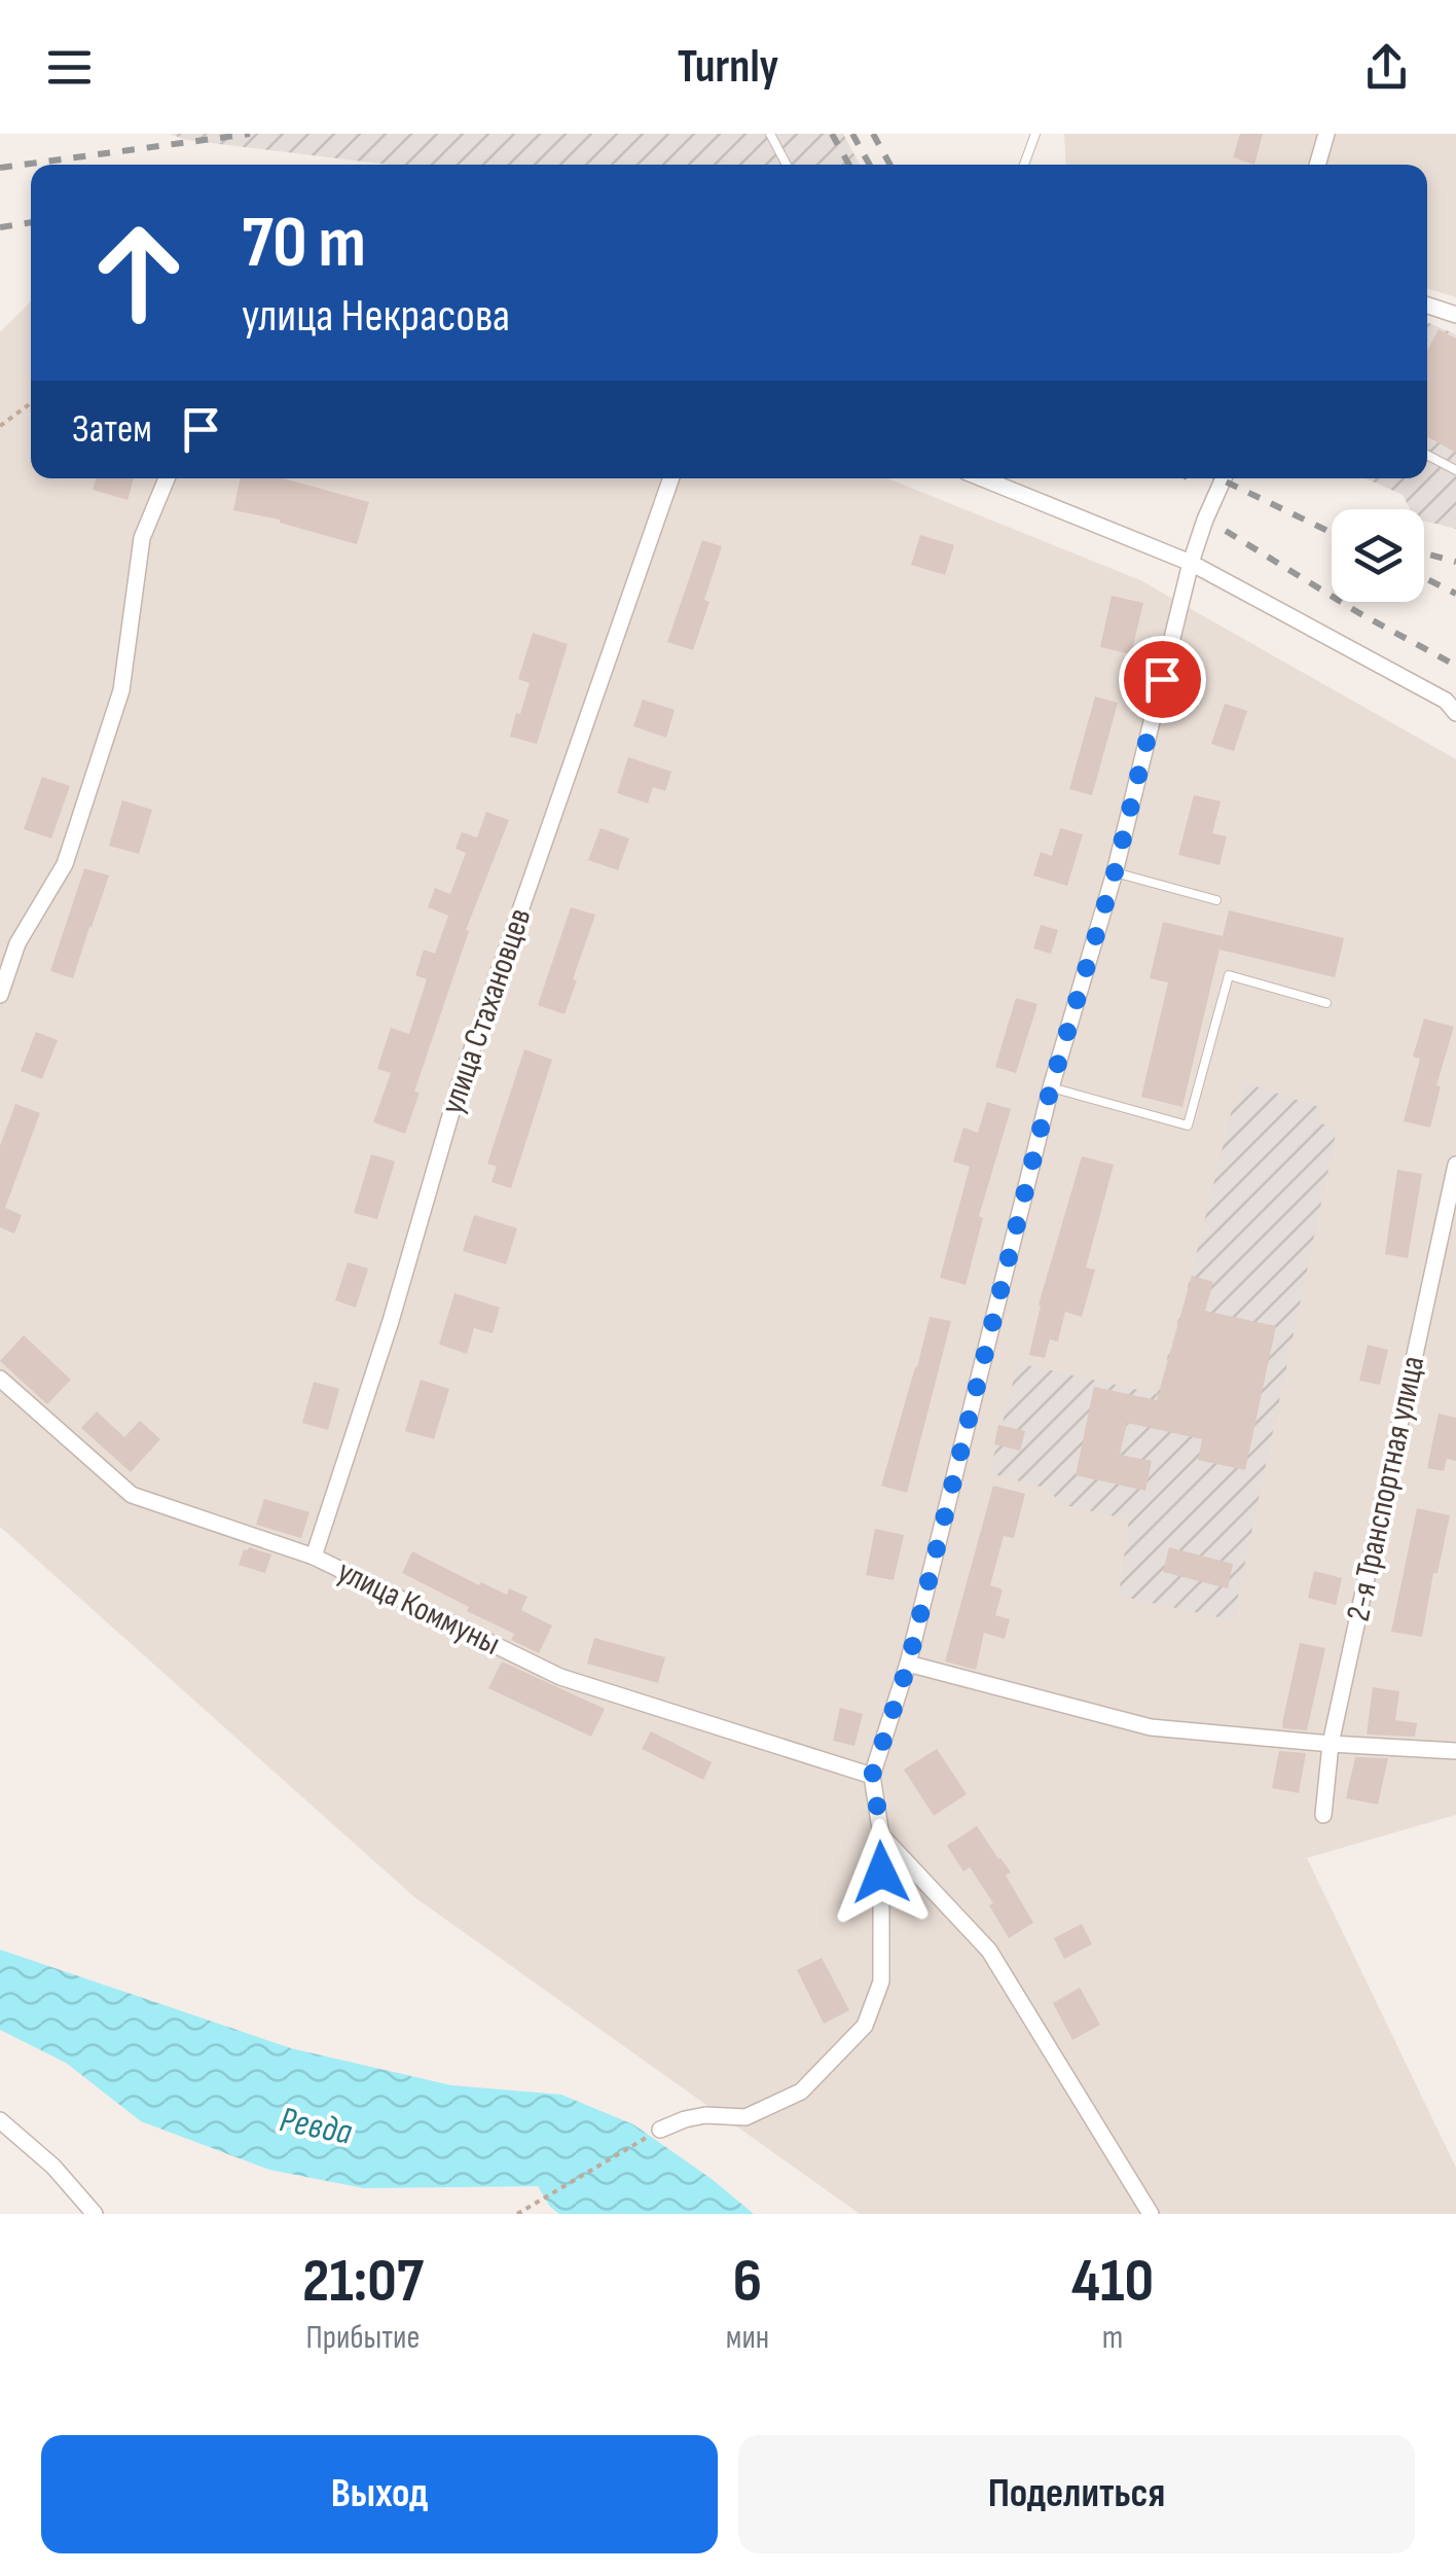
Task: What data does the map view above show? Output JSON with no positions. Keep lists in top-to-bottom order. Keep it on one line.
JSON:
{"streets":{"street":["улица Стахановцев","2-я Транспортная улица","улица Коммуны"]},"crossings":[["улица Стахановцев","улица Коммуны"]],"water":["Ревда"],"page":{"header":"Turnly","turn":["70 m","улица Некрасова"],"then":"Затем","eta":["21:07","Прибытие","6","мин","410","m"],"buttons":["Выход","Поделиться"]}}
